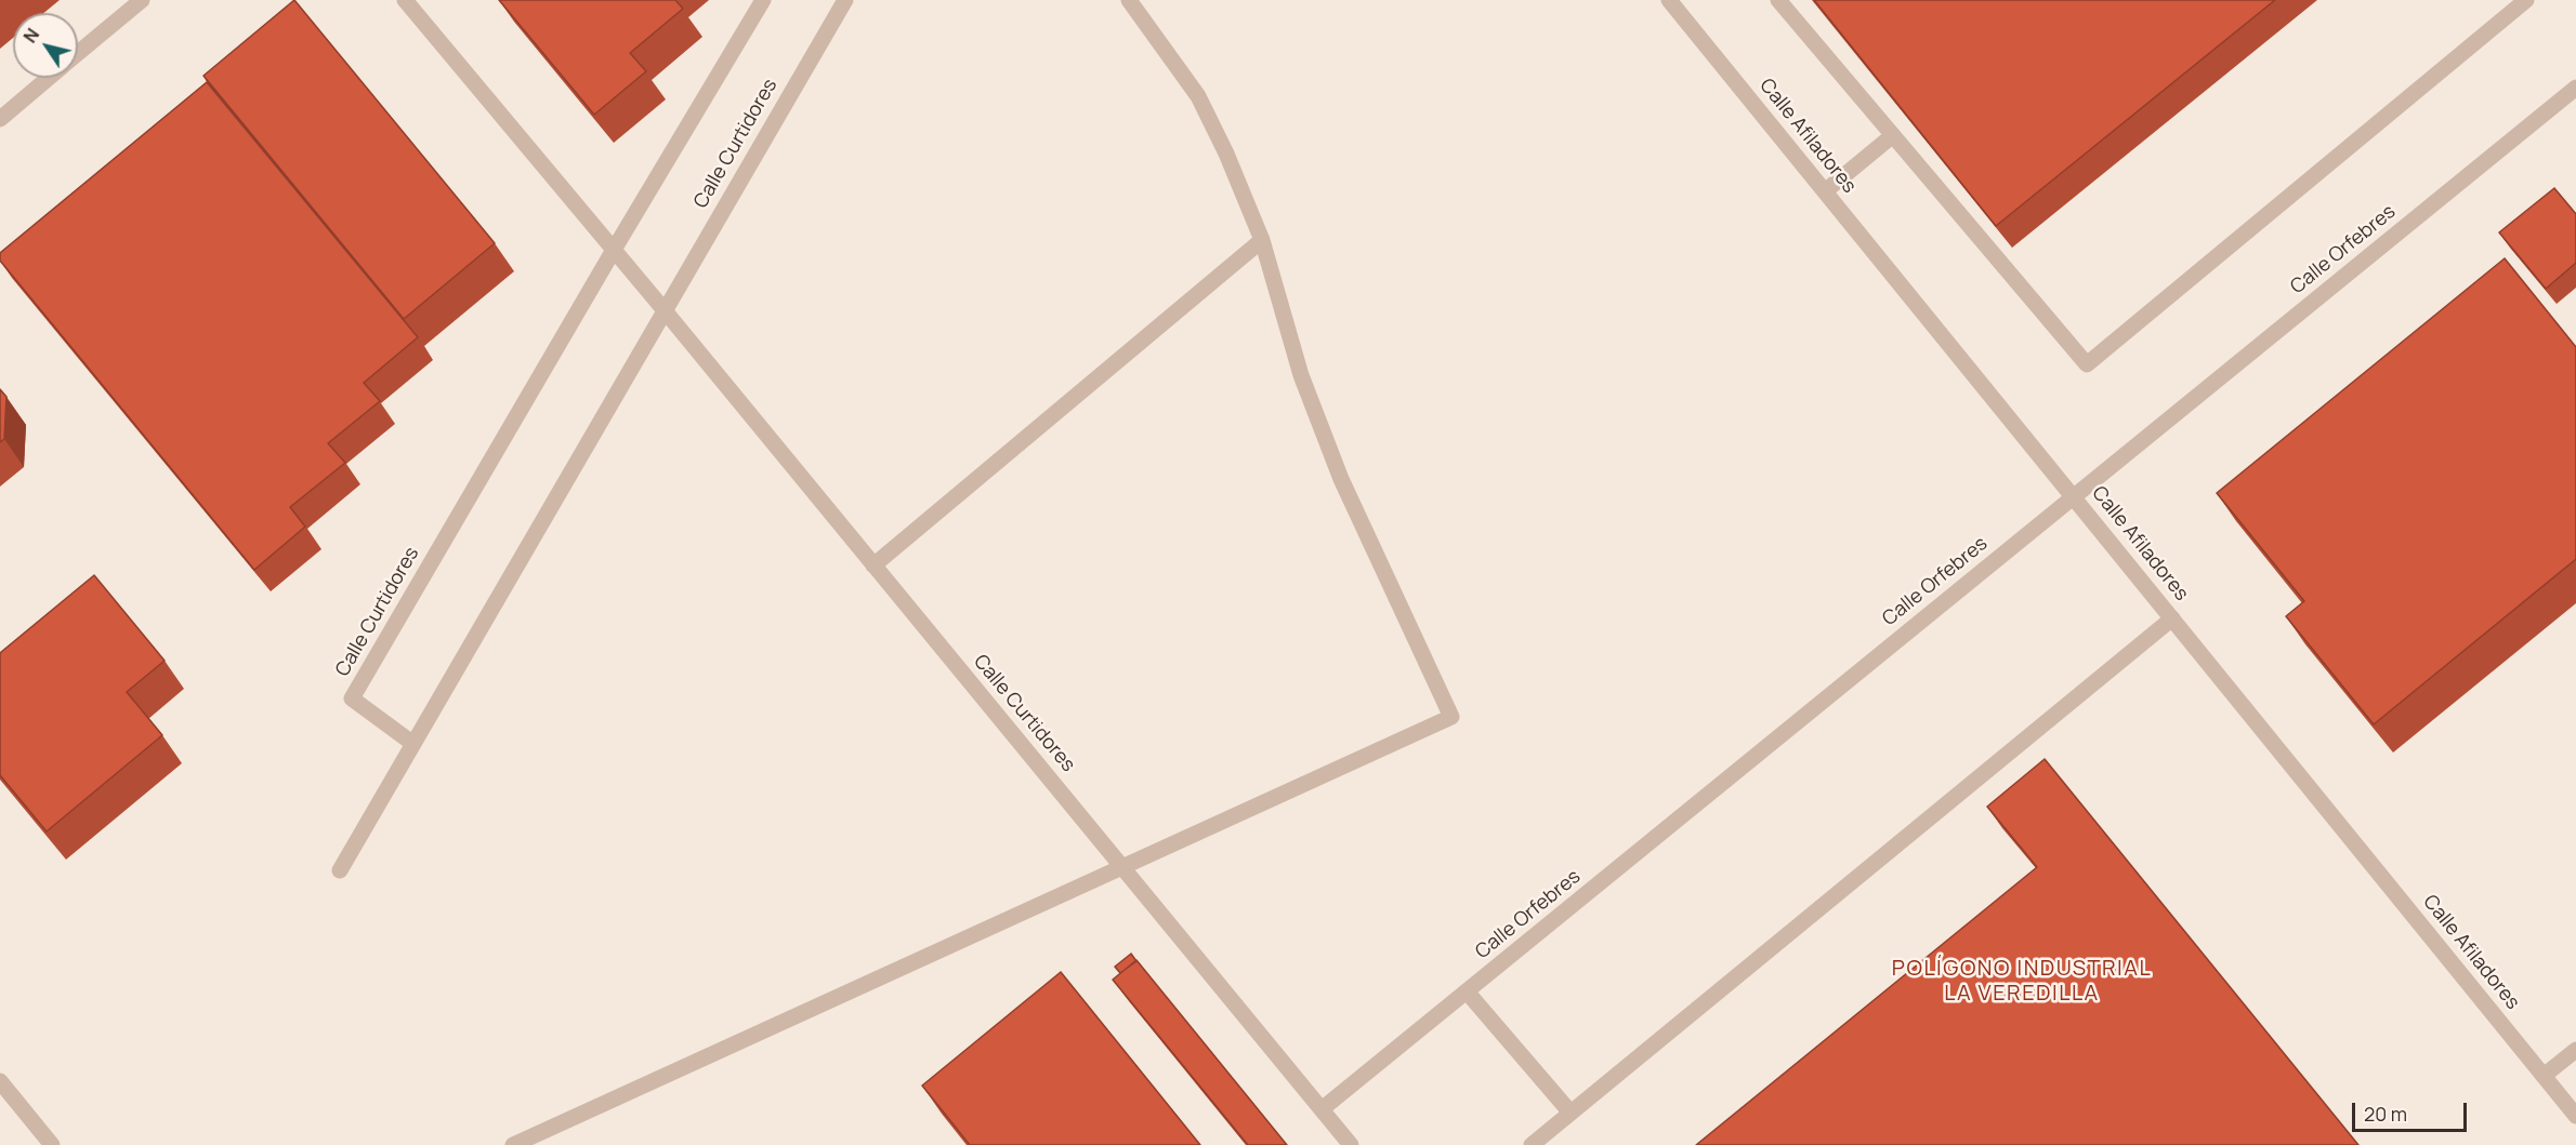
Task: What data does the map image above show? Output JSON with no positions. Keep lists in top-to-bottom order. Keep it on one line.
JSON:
{"streets":{"street":["Calle Afiladores","Calle Curtidores","Calle Orfebres"]},"crossings":[["Calle Afiladores","Calle Orfebres"],["Calle Curtidores","Calle Orfebres"]],"districts":["POLÍGONO INDUSTRIAL LA VEREDILLA"],"scale_bar":"20 m","north":"top left"}
